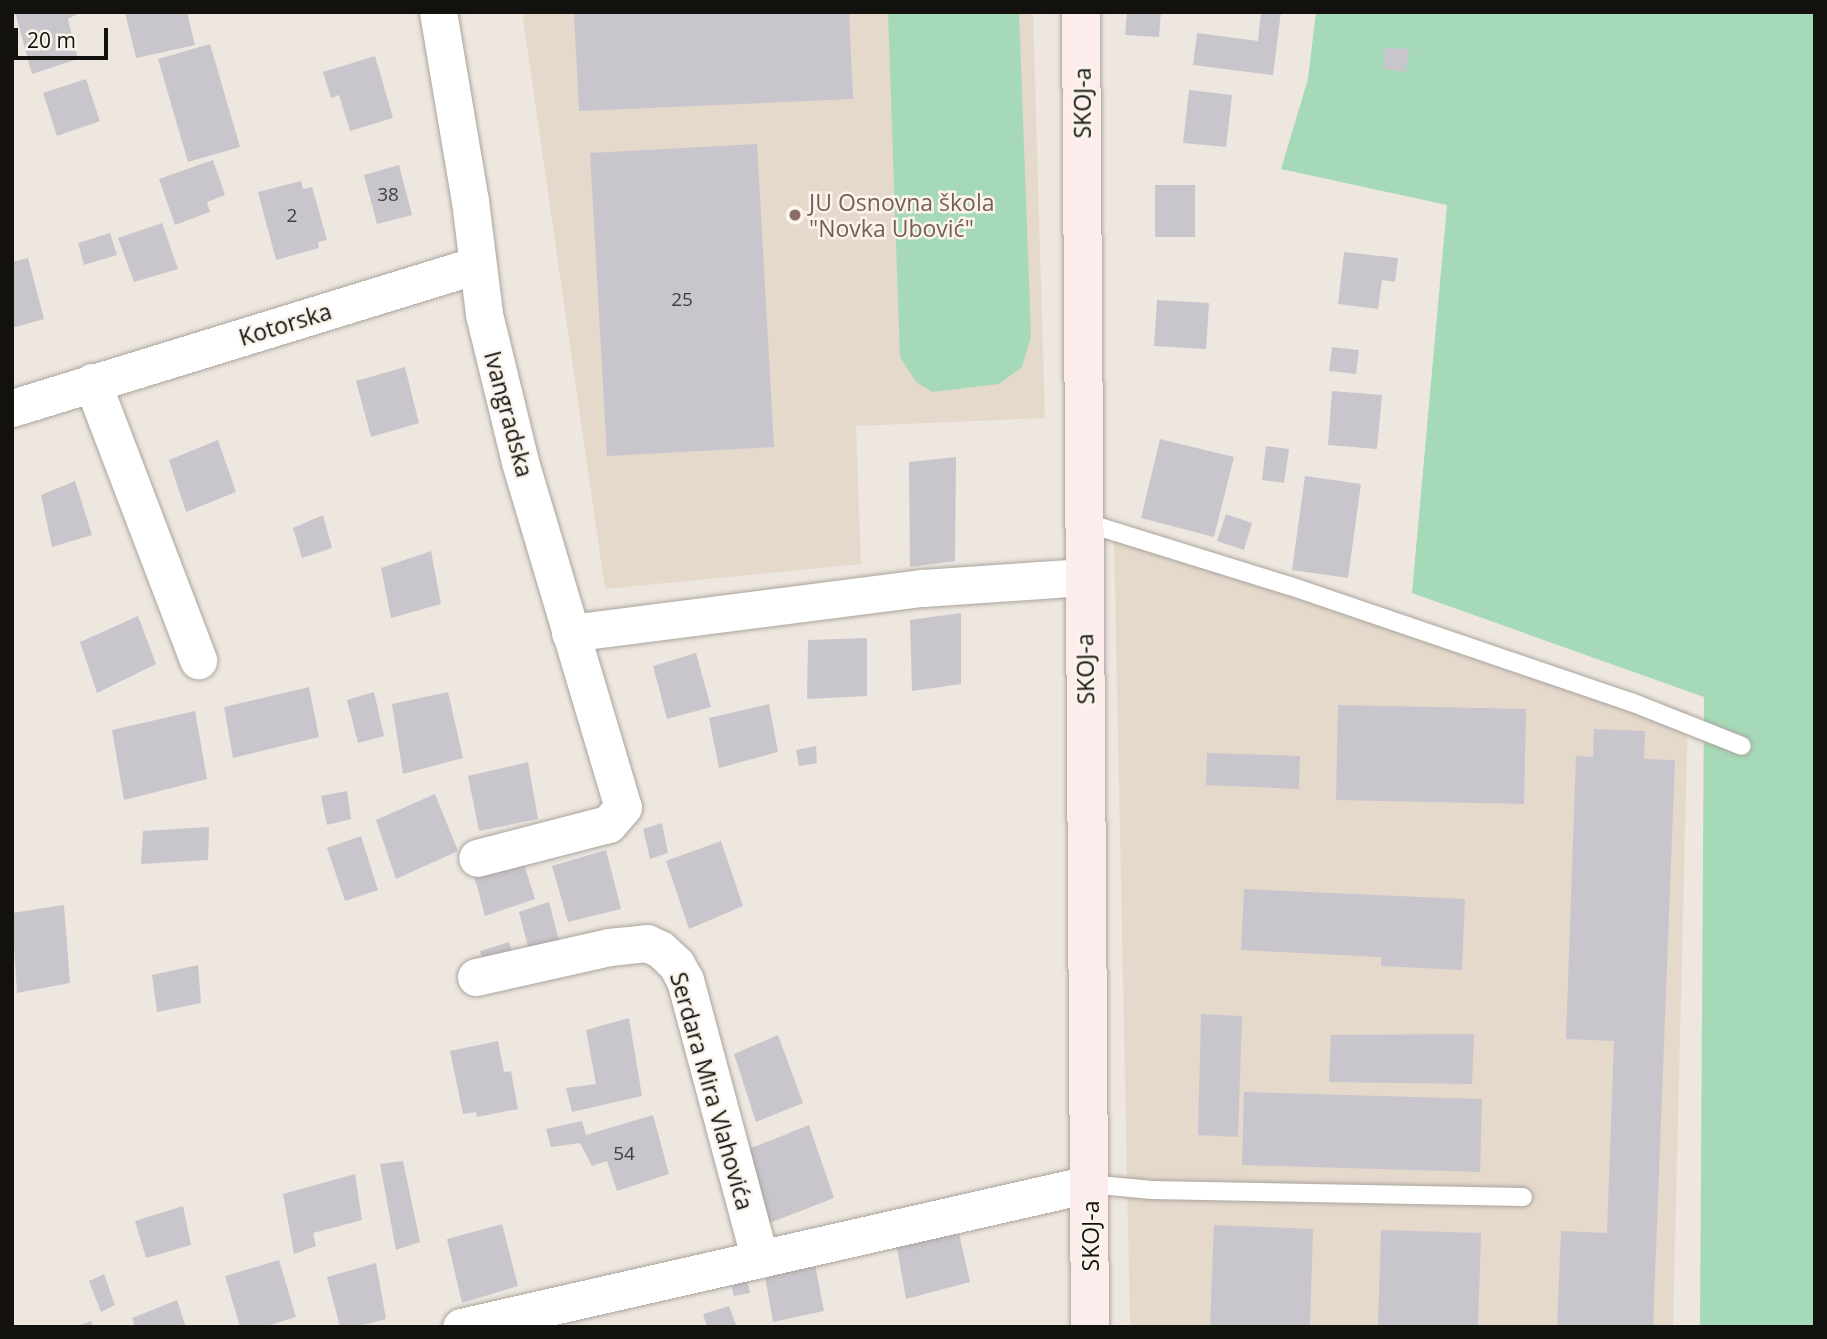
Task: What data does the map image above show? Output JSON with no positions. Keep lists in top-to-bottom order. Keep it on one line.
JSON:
{"streets":{"main road":["SKOJ-a"],"street":["Kotorska","Ivangradska","Serdara Mira Vlahovića"]},"crossings":[["Kotorska","Ivangradska"]],"places":["JU Osnovna škola \"Novka Ubović\""],"house_numbers":["38","2","25","54"],"scale_bar":"20 m"}
